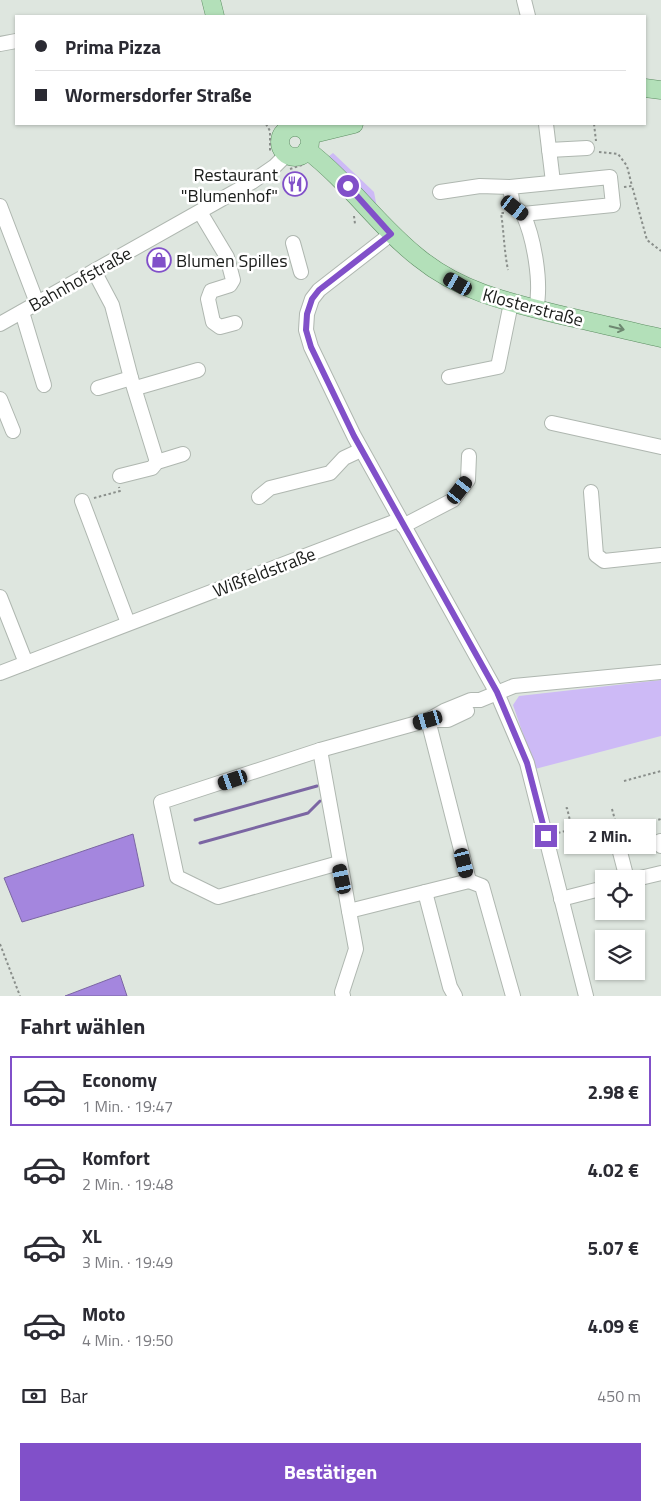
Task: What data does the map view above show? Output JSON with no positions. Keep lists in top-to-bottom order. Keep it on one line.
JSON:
{"streets":{"main road":["Klosterstraße"],"street":["Bahnhofstraße","Wißfeldstraße"]},"crossings":[["Bahnhofstraße","Klosterstraße"]],"places":{"restaurant":["Restaurant \"Blumenhof\""],"shop":["Blumen Spilles"]},"page":{"banner":["Prima Pizza","Wormersdorfer Straße"],"bubble":"2 Min.","heading":"Fahrt wählen","list":[{"name":"Economy","note":"1 Min. · 19:47","value":"2.98 €"},{"name":"Komfort","note":"2 Min. · 19:48","value":"4.02 €"},{"name":"XL","note":"3 Min. · 19:49","value":"5.07 €"},{"name":"Moto","note":"4 Min. · 19:50","value":"4.09 €"}],"pay":["Bar","450 m"],"buttons":"Bestätigen"}}
